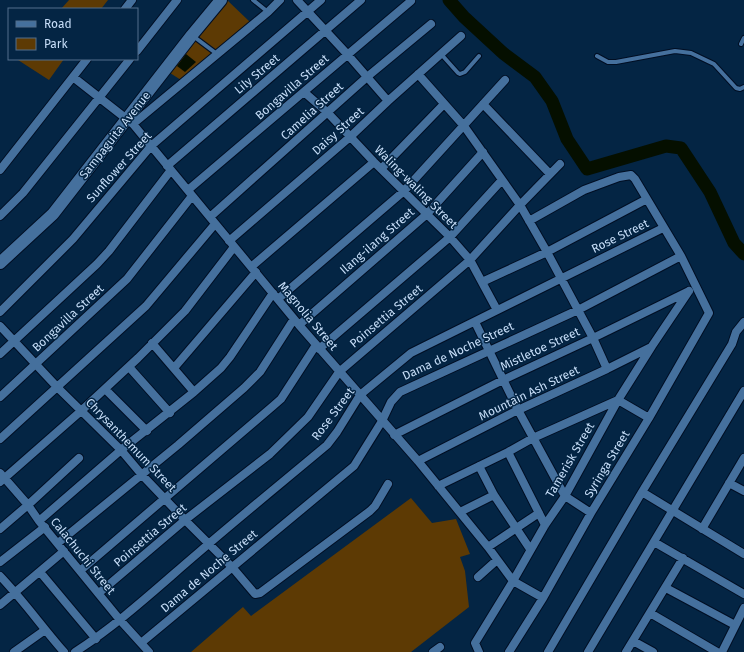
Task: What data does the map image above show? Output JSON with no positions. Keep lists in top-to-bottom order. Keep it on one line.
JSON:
{"streets":{"main road":["Sampaguita Avenue"],"street":["Lily Street","Bongavilla Street","Camelia Street","Daisy Street","Sunflower Street","Waling-waling Street","Rose Street","Ilang-ilang Street","Magnolia Street","Poinsettia Street","Mistletoe Street","Dama de Noche Street","Mountain Ash Street","Chrysanthemum Street","Tamerisk Street","Syringa Street","Calachuchi Street"]},"crossings":[["Lily Street","Magnolia Street"],["Lily Street","Chrysanthemum Street"],["Bongavilla Street","Waling-waling Street"],["Bongavilla Street","Magnolia Street"],["Bongavilla Street","Chrysanthemum Street"],["Camelia Street","Waling-waling Street"],["Camelia Street","Magnolia Street"],["Camelia Street","Chrysanthemum Street"],["Daisy Street","Waling-waling Street"],["Daisy Street","Magnolia Street"],["Daisy Street","Chrysanthemum Street"],["Daisy Street","Calachuchi Street"],["Sampaguita Avenue","Magnolia Street"],["Sunflower Street","Magnolia Street"],["Waling-waling Street","Rose Street"],["Waling-waling Street","Ilang-ilang Street"],["Waling-waling Street","Poinsettia Street"],["Rose Street","Magnolia Street"],["Rose Street","Chrysanthemum Street"],["Rose Street","Calachuchi Street"],["Ilang-ilang Street","Magnolia Street"],["Ilang-ilang Street","Chrysanthemum Street"],["Ilang-ilang Street","Calachuchi Street"],["Magnolia Street","Poinsettia Street"],["Magnolia Street","Mistletoe Street"],["Magnolia Street","Dama de Noche Street"],["Magnolia Street","Mountain Ash Street"],["Magnolia Street","Tamerisk Street"],["Poinsettia Street","Chrysanthemum Street"],["Poinsettia Street","Calachuchi Street"],["Mistletoe Street","Tamerisk Street"],["Mistletoe Street","Syringa Street"],["Dama de Noche Street","Chrysanthemum Street"],["Dama de Noche Street","Calachuchi Street"],["Mountain Ash Street","Tamerisk Street"]],"legend":["Road","Park"]}
